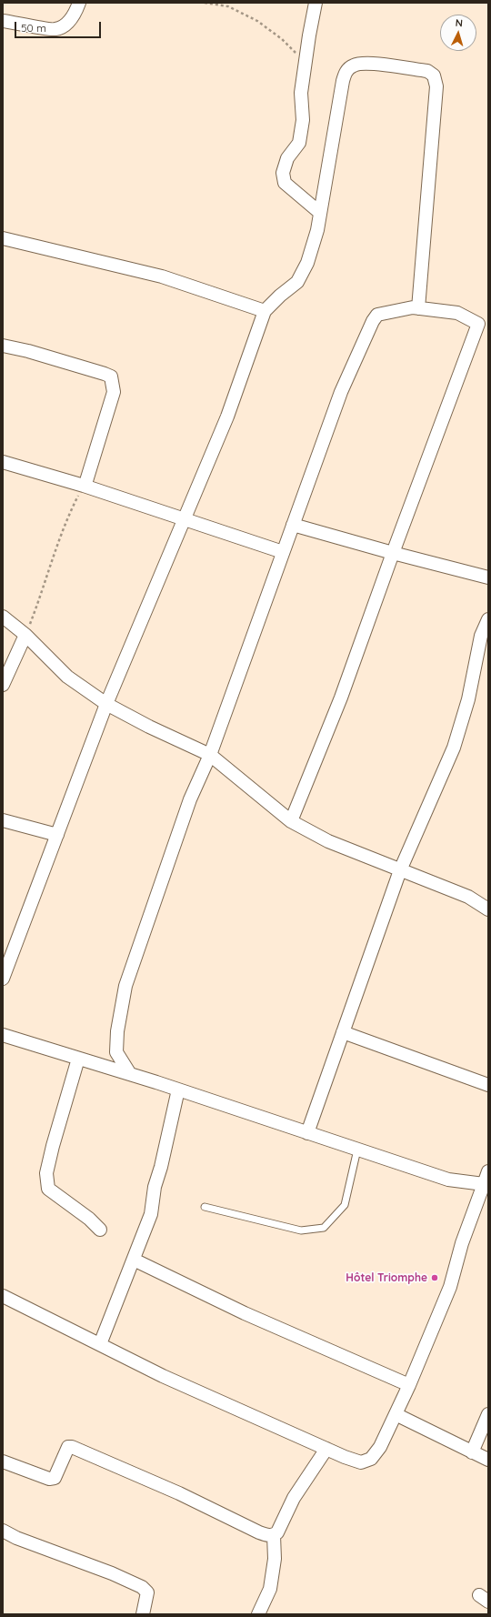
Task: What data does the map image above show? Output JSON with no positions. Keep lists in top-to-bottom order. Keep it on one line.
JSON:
{"places":["Hôtel Triomphe"],"scale_bar":"50 m","north":"top"}
